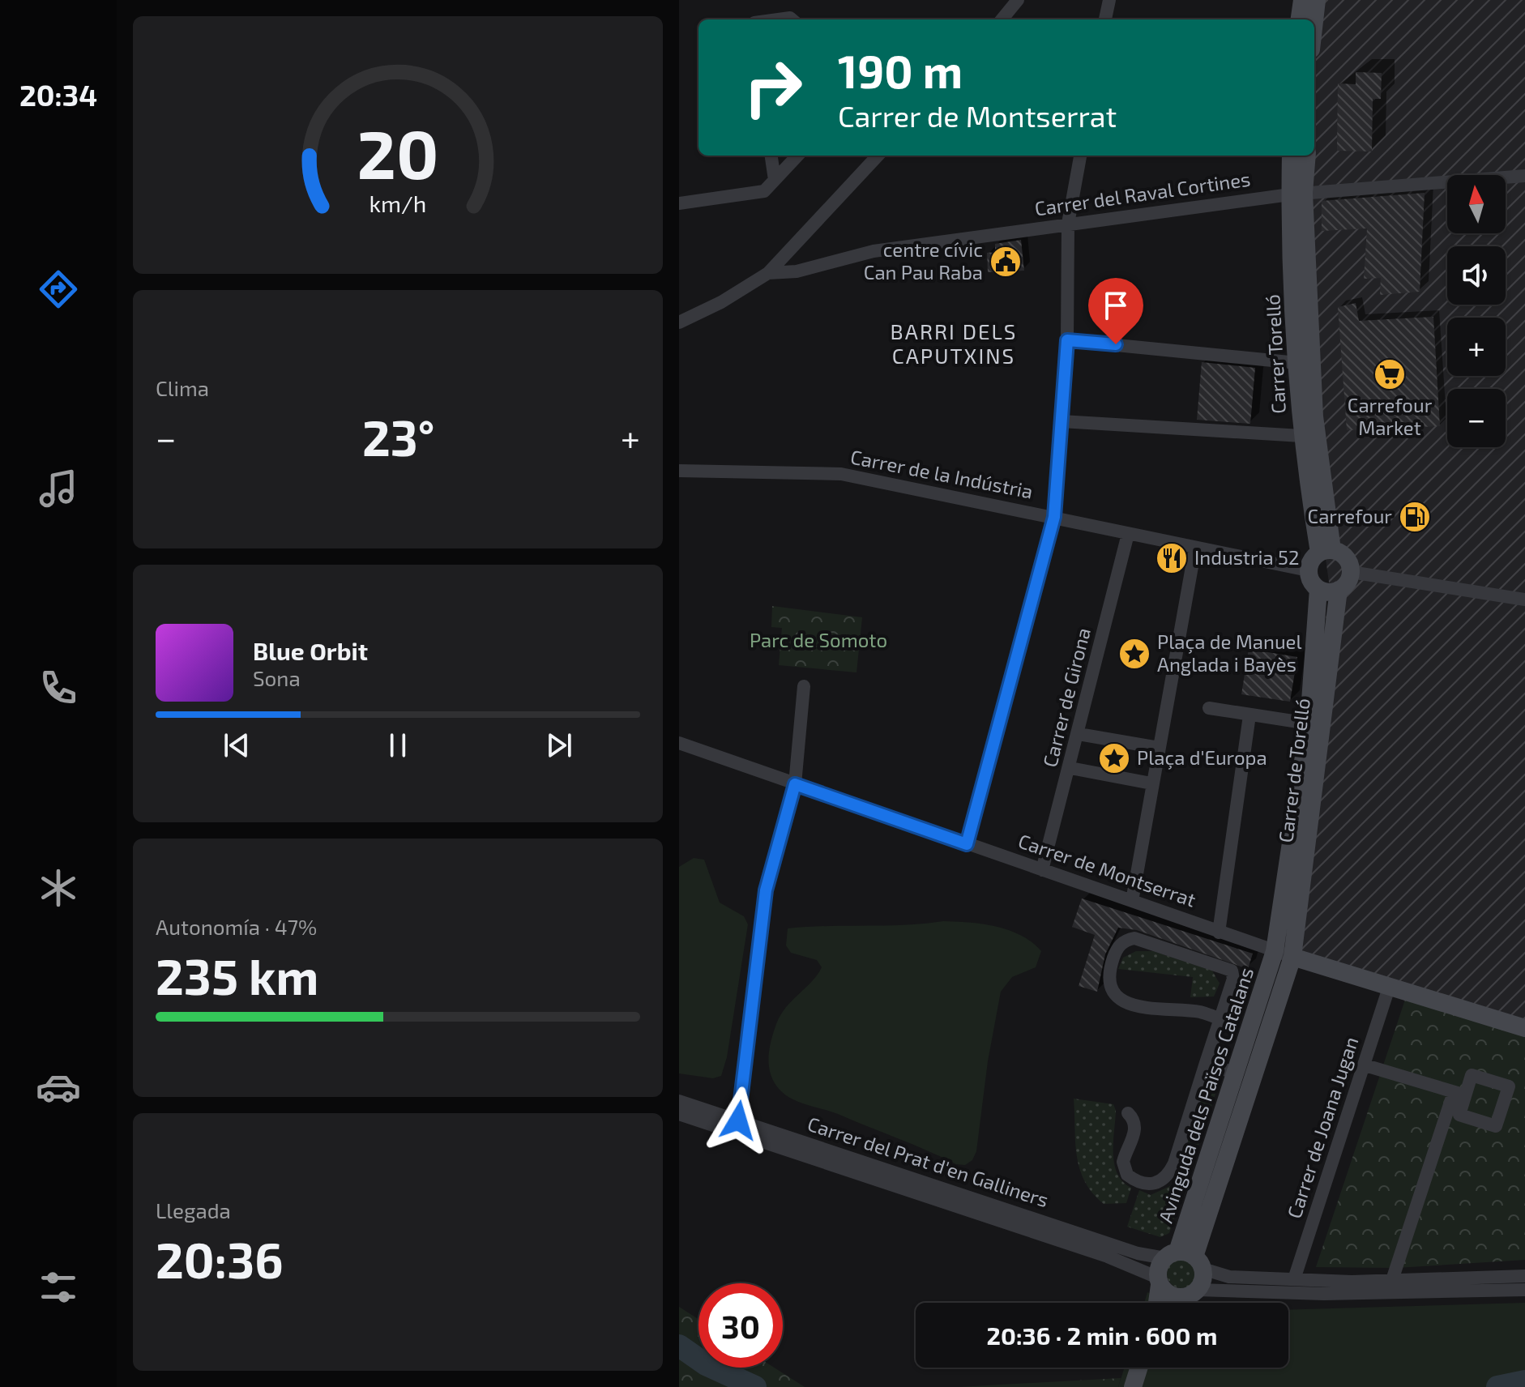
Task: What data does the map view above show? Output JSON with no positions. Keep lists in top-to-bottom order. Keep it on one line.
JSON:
{"streets":{"street":["Carrer del Raval Cortines","Carrer Torelló","Carrer de la Indústria","Carrer de Girona","Carrer de Torelló","Carrer de Montserrat","Avinguda dels Països Catalans","Carrer de Joana Jugan","Carrer del Prat d'en Galliners"]},"crossings":[["Carrer del Raval Cortines","Carrer Torelló"],["Carrer Torelló","Carrer de la Indústria"],["Carrer Torelló","Carrer de Torelló"],["Carrer de la Indústria","Carrer de Girona"],["Carrer de la Indústria","Carrer de Torelló"],["Carrer de Girona","Carrer de Montserrat"],["Carrer de Torelló","Carrer de Montserrat"],["Carrer de Torelló","Avinguda dels Països Catalans"],["Carrer de Montserrat","Avinguda dels Països Catalans"],["Carrer de Montserrat","Carrer de Joana Jugan"],["Avinguda dels Països Catalans","Carrer del Prat d'en Galliners"],["Carrer de Joana Jugan","Carrer del Prat d'en Galliners"]],"districts":["BARRI DELS CAPUTXINS"],"parks":["Parc de Somoto"],"places":{"public building":["centre cívic Can Pau Raba"],"supermarket":["Carrefour Market"],"fuel station":["Carrefour"],"restaurant":["Industria 52"],"place":["Plaça de Manuel Anglada i Bayès","Plaça d'Europa"]},"north":"top","page":{"tabs":"20:34","turn":["190 m","Carrer de Montserrat"],"map_buttons":["+","−"],"tile":["Clima",["Autonomía · 47%","235 km"],["Llegada","20:36"]],"heat":["−","23°","+"],"song":["Blue Orbit","Sona"],"limit":"30","trip":"20:36 · 2 min · 600 m","gauge":["20","km/h"]}}
